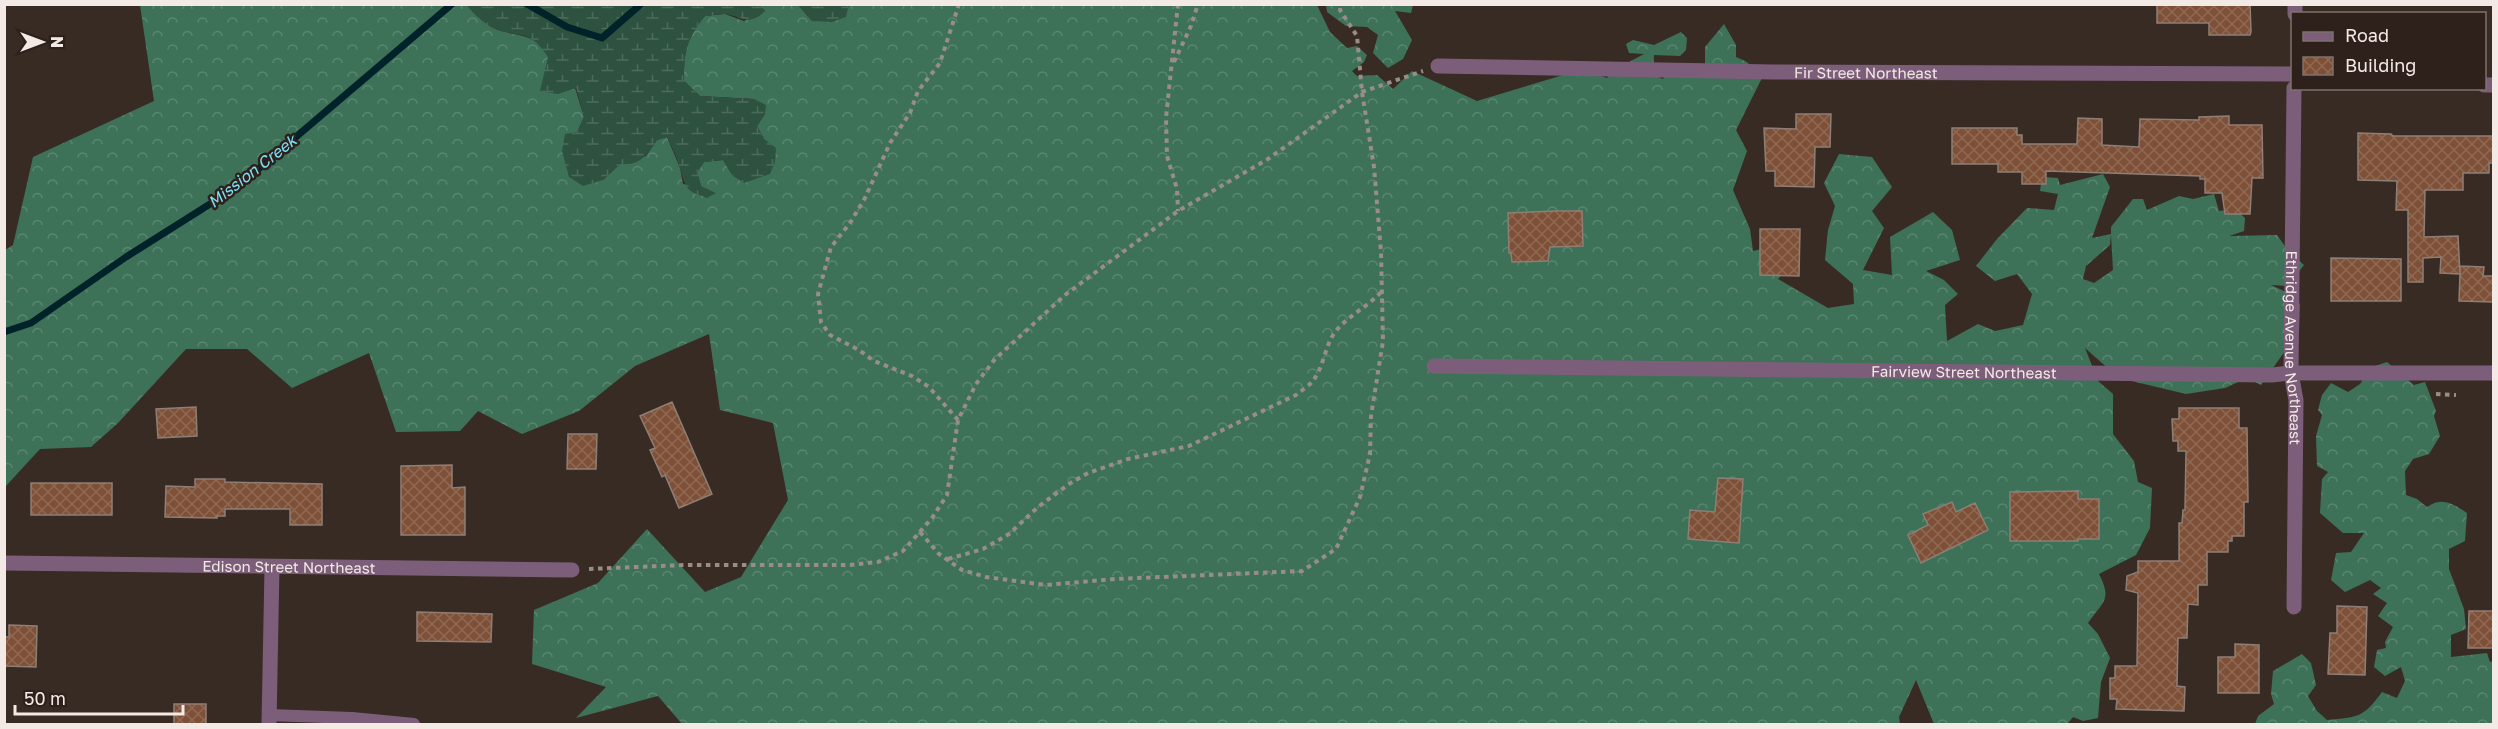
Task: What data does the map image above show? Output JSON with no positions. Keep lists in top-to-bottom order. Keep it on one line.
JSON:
{"streets":{"street":["Fir Street Northeast","Ethridge Avenue Northeast","Fairview Street Northeast","Edison Street Northeast"]},"crossings":[["Ethridge Avenue Northeast","Fairview Street Northeast"]],"water":["Mission Creek"],"legend":["Road","Building"],"scale_bar":"50 m","north":"right"}
